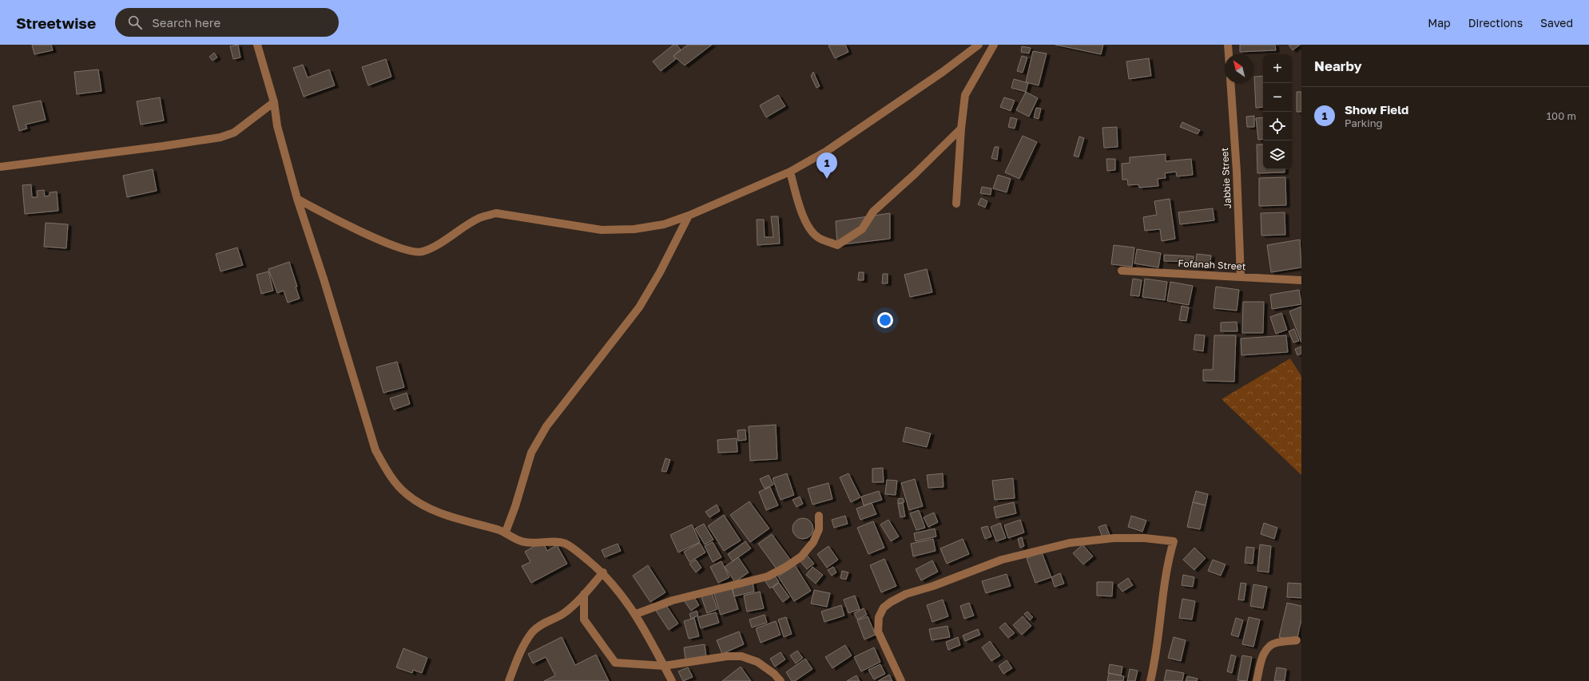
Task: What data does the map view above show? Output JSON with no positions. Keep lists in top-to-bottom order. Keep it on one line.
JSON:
{"streets":{"street":["Jabbie Street","Fofanah Street"]},"crossings":[["Jabbie Street","Fofanah Street"]],"north":"top left","page":{"header":"Streetwise","search":"Search here","nav":["Map","Directions","Saved"],"heading":"Nearby","map_buttons":["+","−"],"list":[{"mark":"1","name":"Show Field","note":"Parking","value":"100 m"}],"pins":"1"}}
